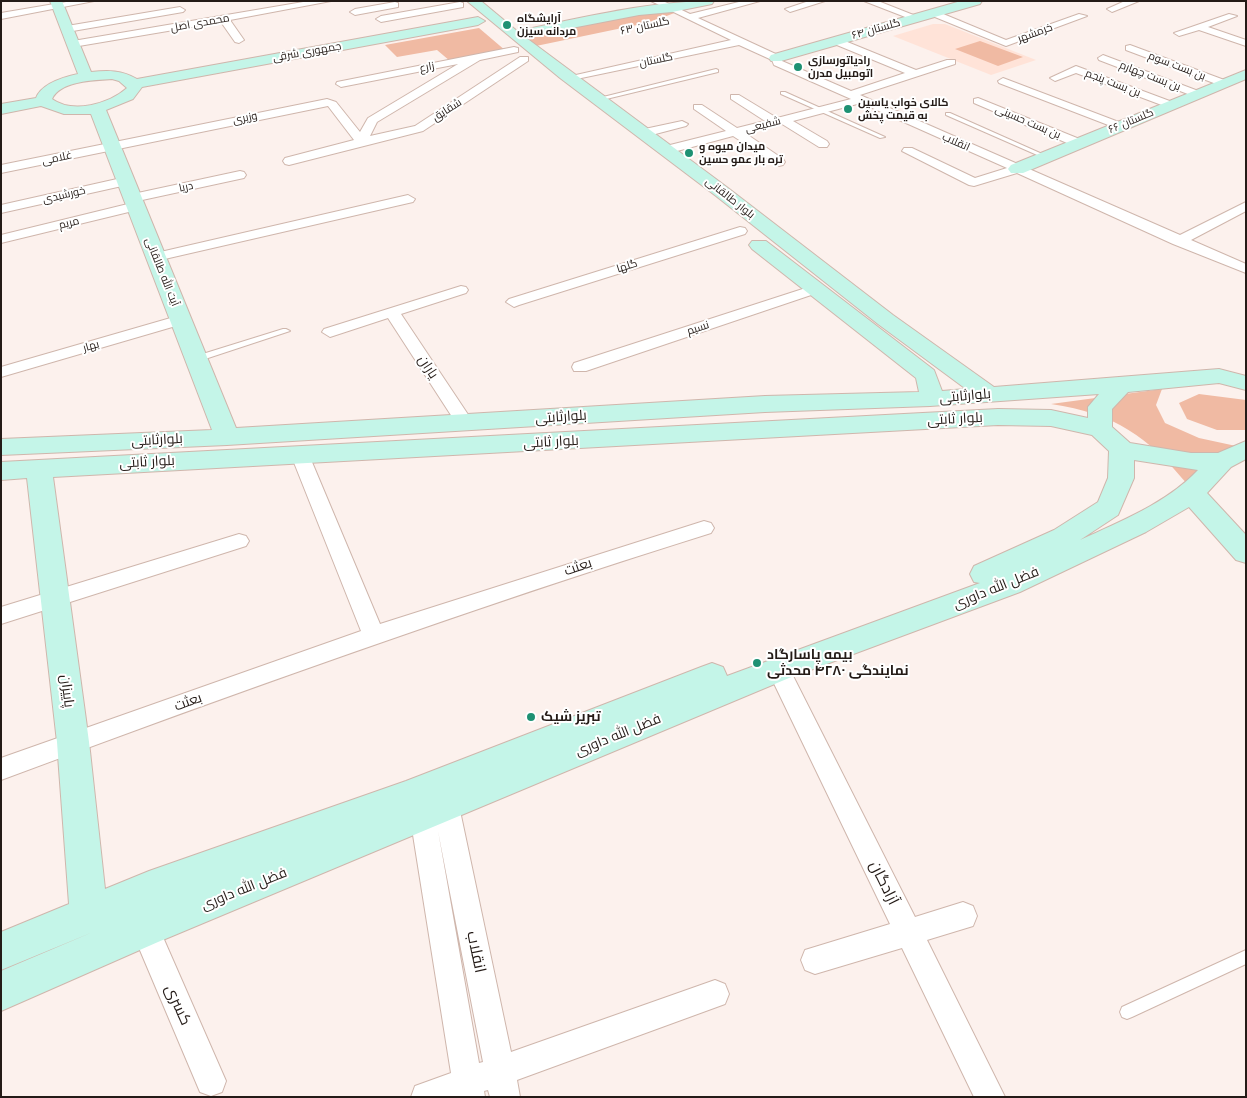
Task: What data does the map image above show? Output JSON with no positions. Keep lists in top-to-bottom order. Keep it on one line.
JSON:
{"streets":{"main road":["گلستان ۶۳","گلستان ۶۴","جمهوری شرقی","گلستان ۶۶","بلوار طالقانی","آیت الله طالقانی","بلوارثابتی","بلوار ثابتی","فضل الله داوری","پاییزان"],"street":["محمدی اصل","خرمشهر","گلستان","بن بست سوم","زارع","بن بست چهارم","بن بست پنجم","شقایق","وزیری","بن بست حسینی","شفیعی","انقلاب","غلامی","دریا","خورشیدی","مریم","گلها","نسیم","بهار","یاران","بعثت","آزادگان","کسری"]},"crossings":[["گلستان ۶۳","زارع"],["گلستان ۶۳","شقایق"],["گلستان ۶۳","انقلاب"],["گلستان ۶۳","بلوار طالقانی"],["گلستان ۶۴","خرمشهر"],["گلستان ۶۴","انقلاب"],["جمهوری شرقی","بلوار طالقانی"],["گلستان","انقلاب"],["گلستان","بلوار طالقانی"],["بن بست سوم","گلستان ۶۶"],["زارع","شقایق"],["زارع","بلوار طالقانی"],["بن بست چهارم","گلستان ۶۶"],["بن بست پنجم","گلستان ۶۶"],["شقایق","وزیری"],["شقایق","بلوار طالقانی"],["وزیری","غلامی"],["وزیری","آیت الله طالقانی"],["گلستان ۶۶","بن بست حسینی"],["گلستان ۶۶","انقلاب"],["شفیعی","انقلاب"],["شفیعی","بلوار طالقانی"],["انقلاب","فضل الله داوری"],["غلامی","آیت الله طالقانی"],["دریا","خورشیدی"],["دریا","مریم"],["دریا","آیت الله طالقانی"],["خورشیدی","مریم"],["خورشیدی","آیت الله طالقانی"],["بلوار طالقانی","گلها"],["بلوار طالقانی","نسیم"],["بلوار طالقانی","بلوارثابتی"],["مریم","آیت الله طالقانی"],["آیت الله طالقانی","بهار"],["آیت الله طالقانی","بلوارثابتی"],["یاران","بلوارثابتی"],["یاران","بلوار ثابتی"],["بلوارثابتی","بلوار ثابتی"],["بلوارثابتی","فضل الله داوری"],["بلوار ثابتی","فضل الله داوری"],["بلوار ثابتی","پاییزان"],["بعثت","پاییزان"],["فضل الله داوری","پاییزان"],["فضل الله داوری","آزادگان"],["فضل الله داوری","کسری"]],"places":["آرایشگاه مردانه سیزن","رادیاتورسازی اتومبیل مدرن","کالای خواب یاسین به قیمت پخش","میدان میوه و تره بار عمو حسین","بیمه پاسارگاد نمایندگی ۴۲۸۰ محدثی","تبریز شیک"]}
